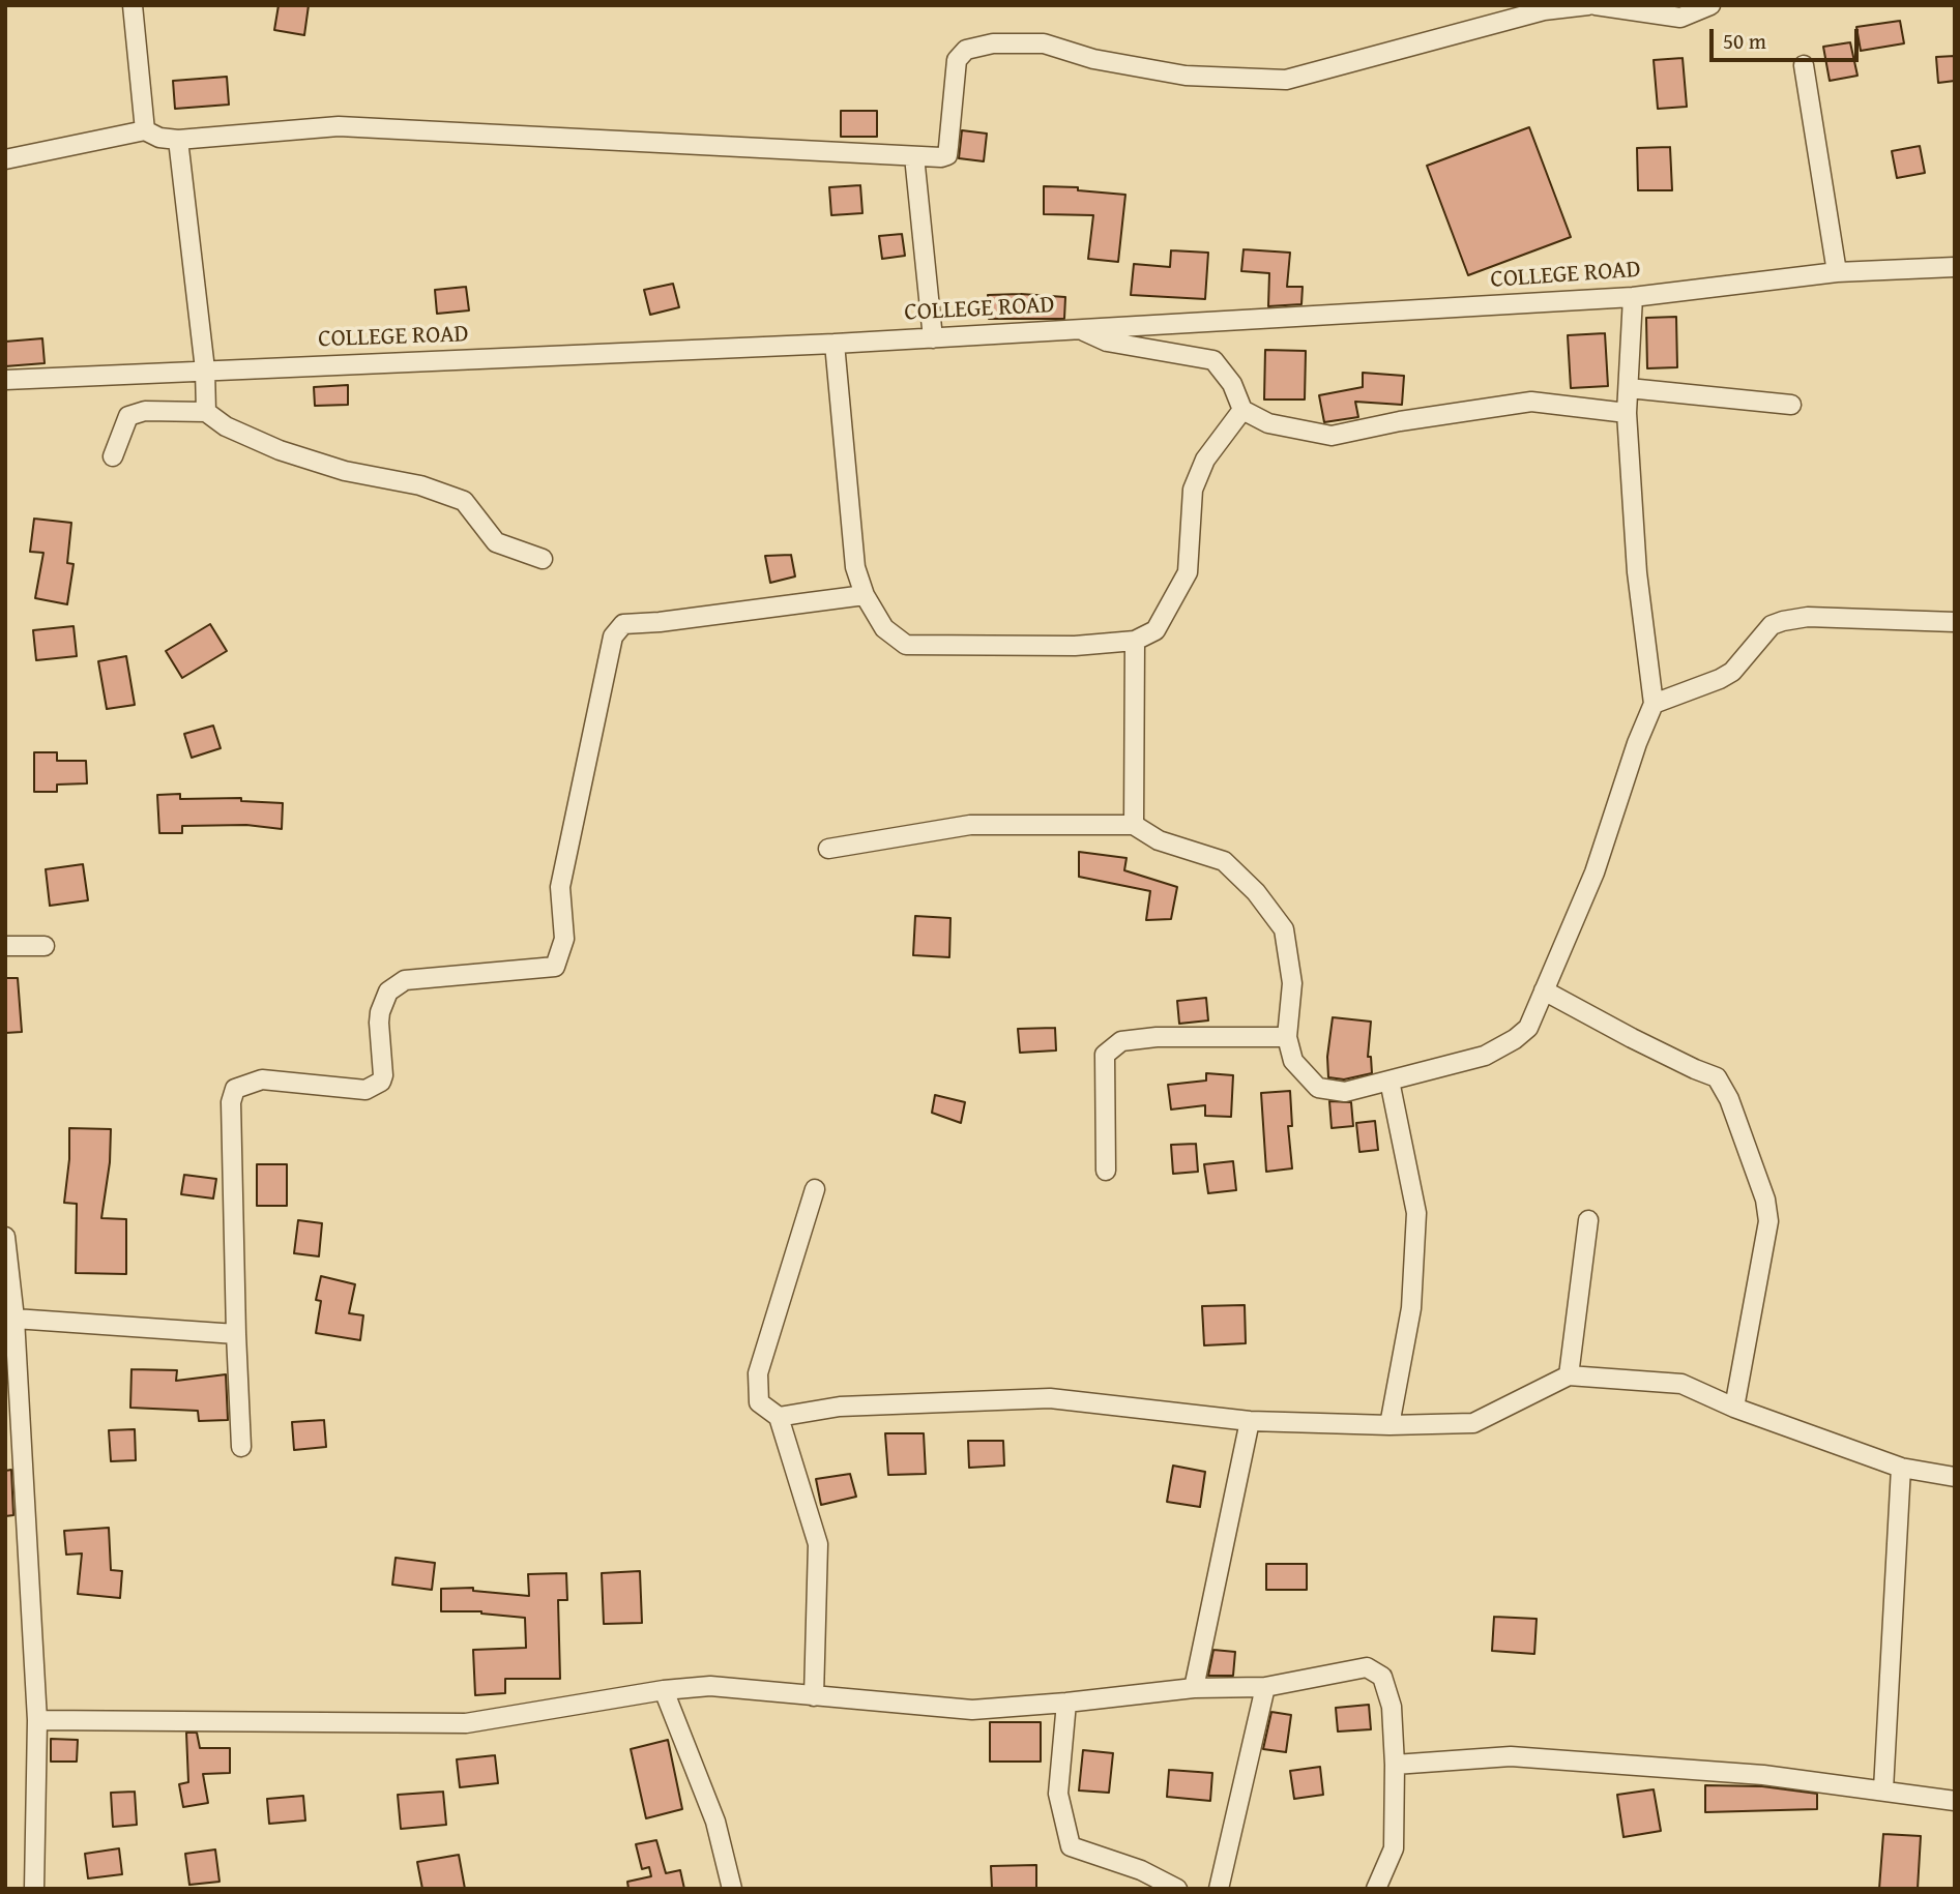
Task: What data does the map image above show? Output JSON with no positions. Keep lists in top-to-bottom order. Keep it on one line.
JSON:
{"streets":{"street":["COLLEGE ROAD"]},"scale_bar":"50 m"}
